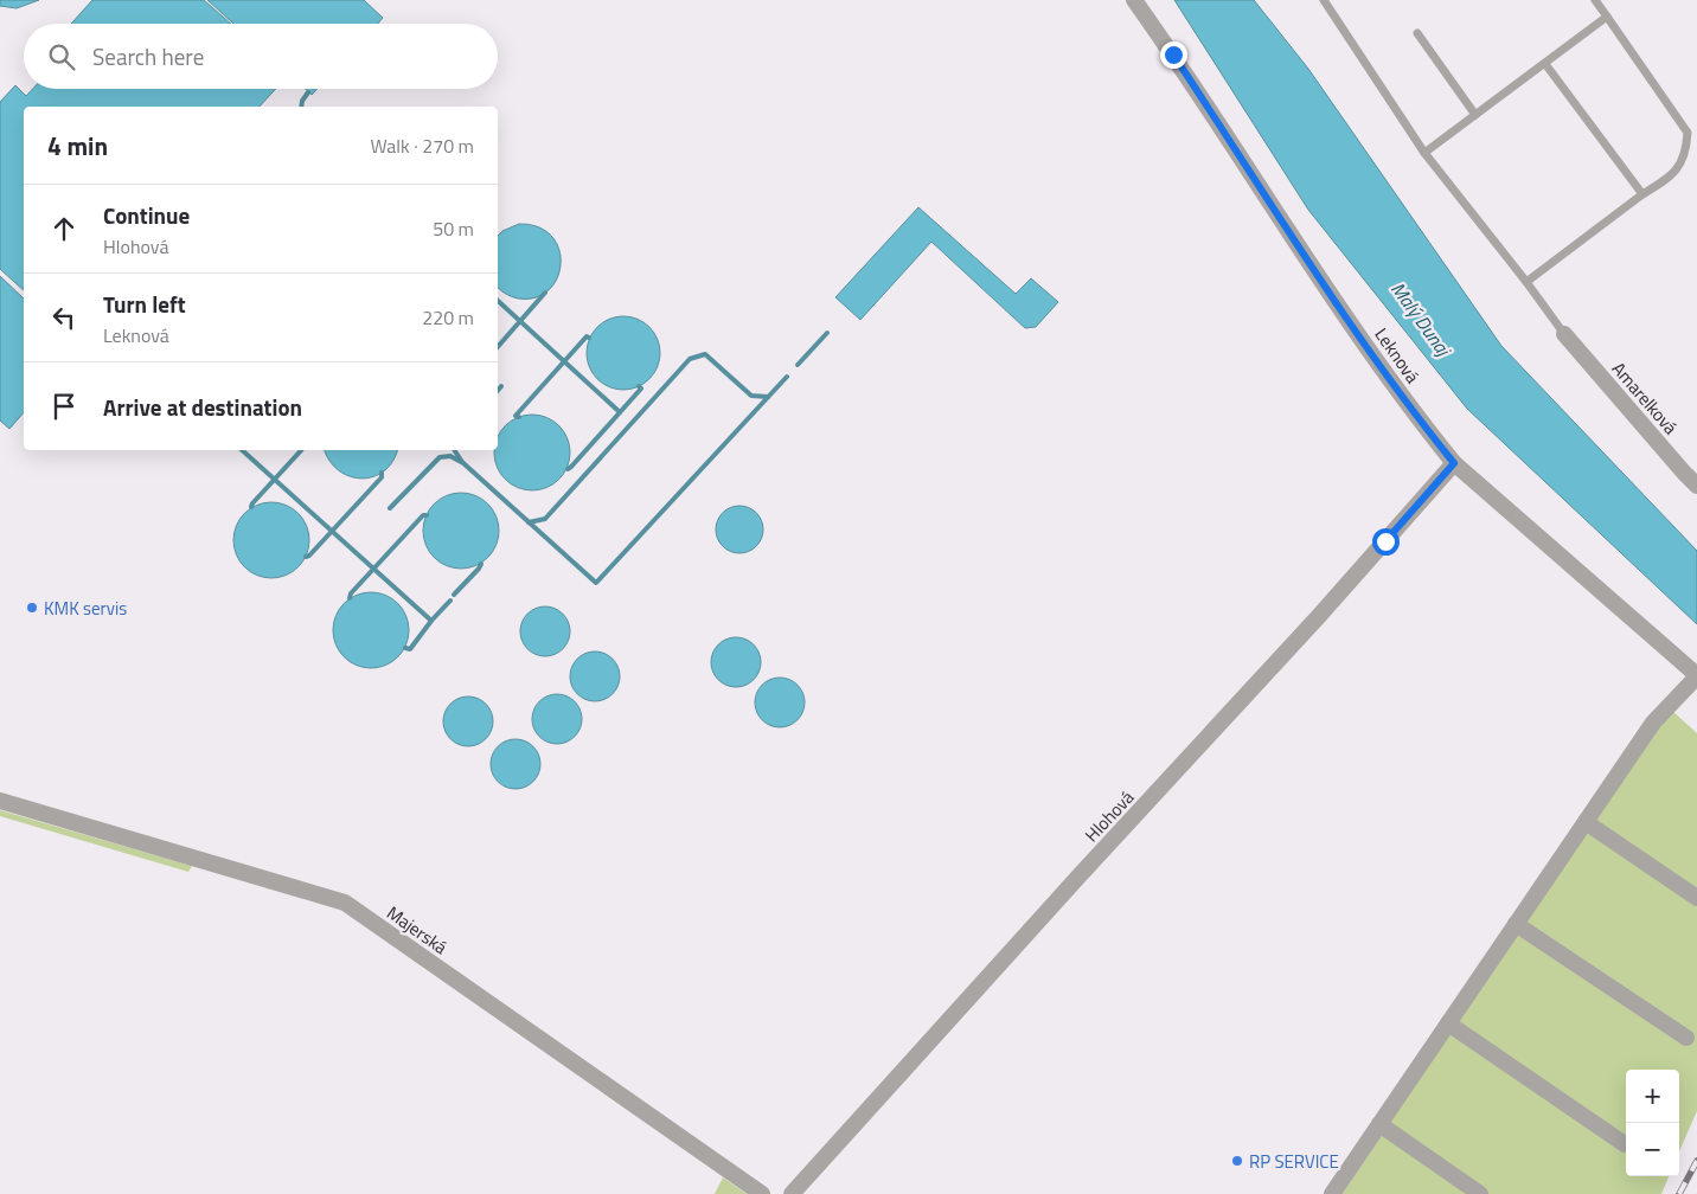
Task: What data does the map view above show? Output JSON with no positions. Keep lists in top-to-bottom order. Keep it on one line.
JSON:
{"streets":{"street":["Leknová","Amarelková","Hlohová","Majerská"]},"crossings":[["Leknová","Hlohová"]],"water":["Malý Dunaj"],"places":["KMK servis","RP SERVICE"],"page":{"search":"Search here","heading":["4 min","Walk · 270 m"],"list":[["Continue","Hlohová","50 m"],["Turn left","Leknová","220 m"],"Arrive at destination"],"map_buttons":["+","−"]}}
